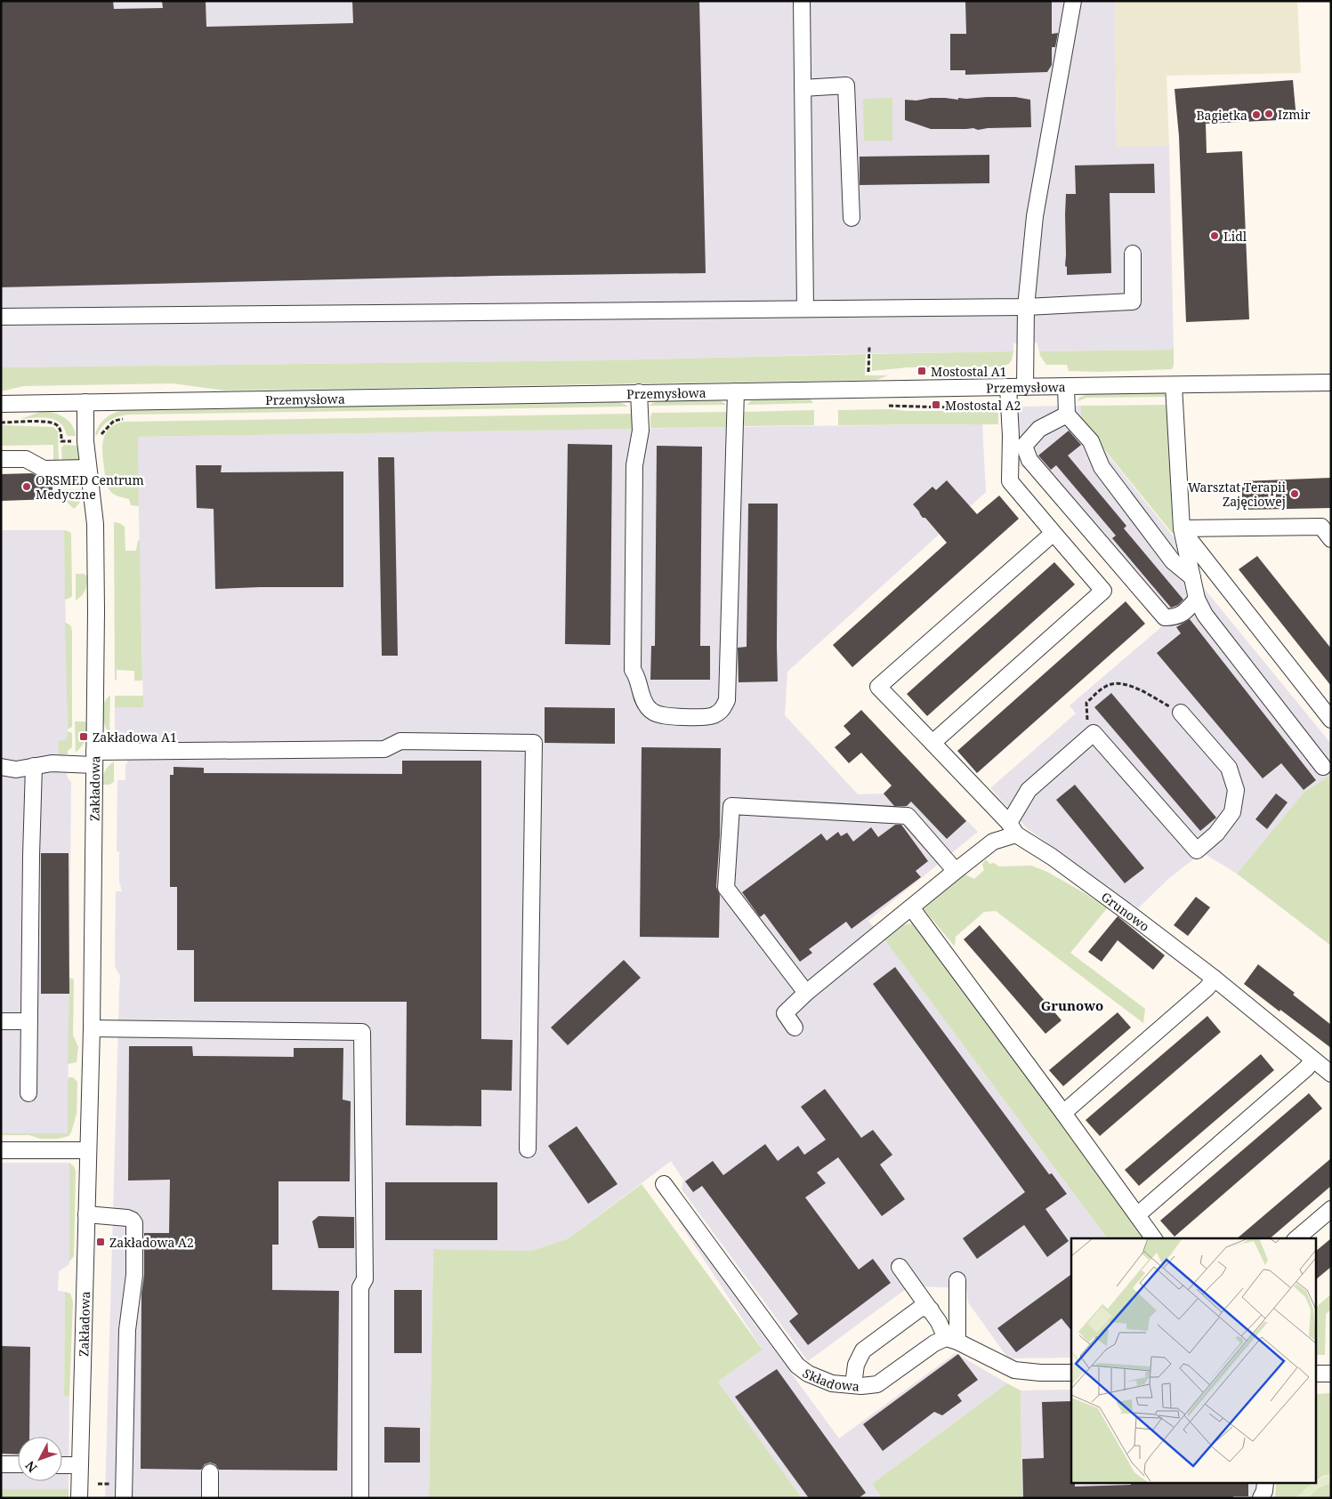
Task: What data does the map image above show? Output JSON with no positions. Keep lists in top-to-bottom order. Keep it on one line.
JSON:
{"streets":{"street":["Przemysłowa","Zakładowa","Grunowo","Składowa"]},"crossings":[["Przemysłowa","Zakładowa"]],"districts":["Grunowo"],"places":{"other":["Izmir","Bagietka","Lidl","ORSMED Centrum Medyczne","Warsztat Terapii Zajęciowej"],"transit":["Mostostal A1","Mostostal A2","Zakładowa A1","Zakładowa A2"]},"north":"bottom left"}
